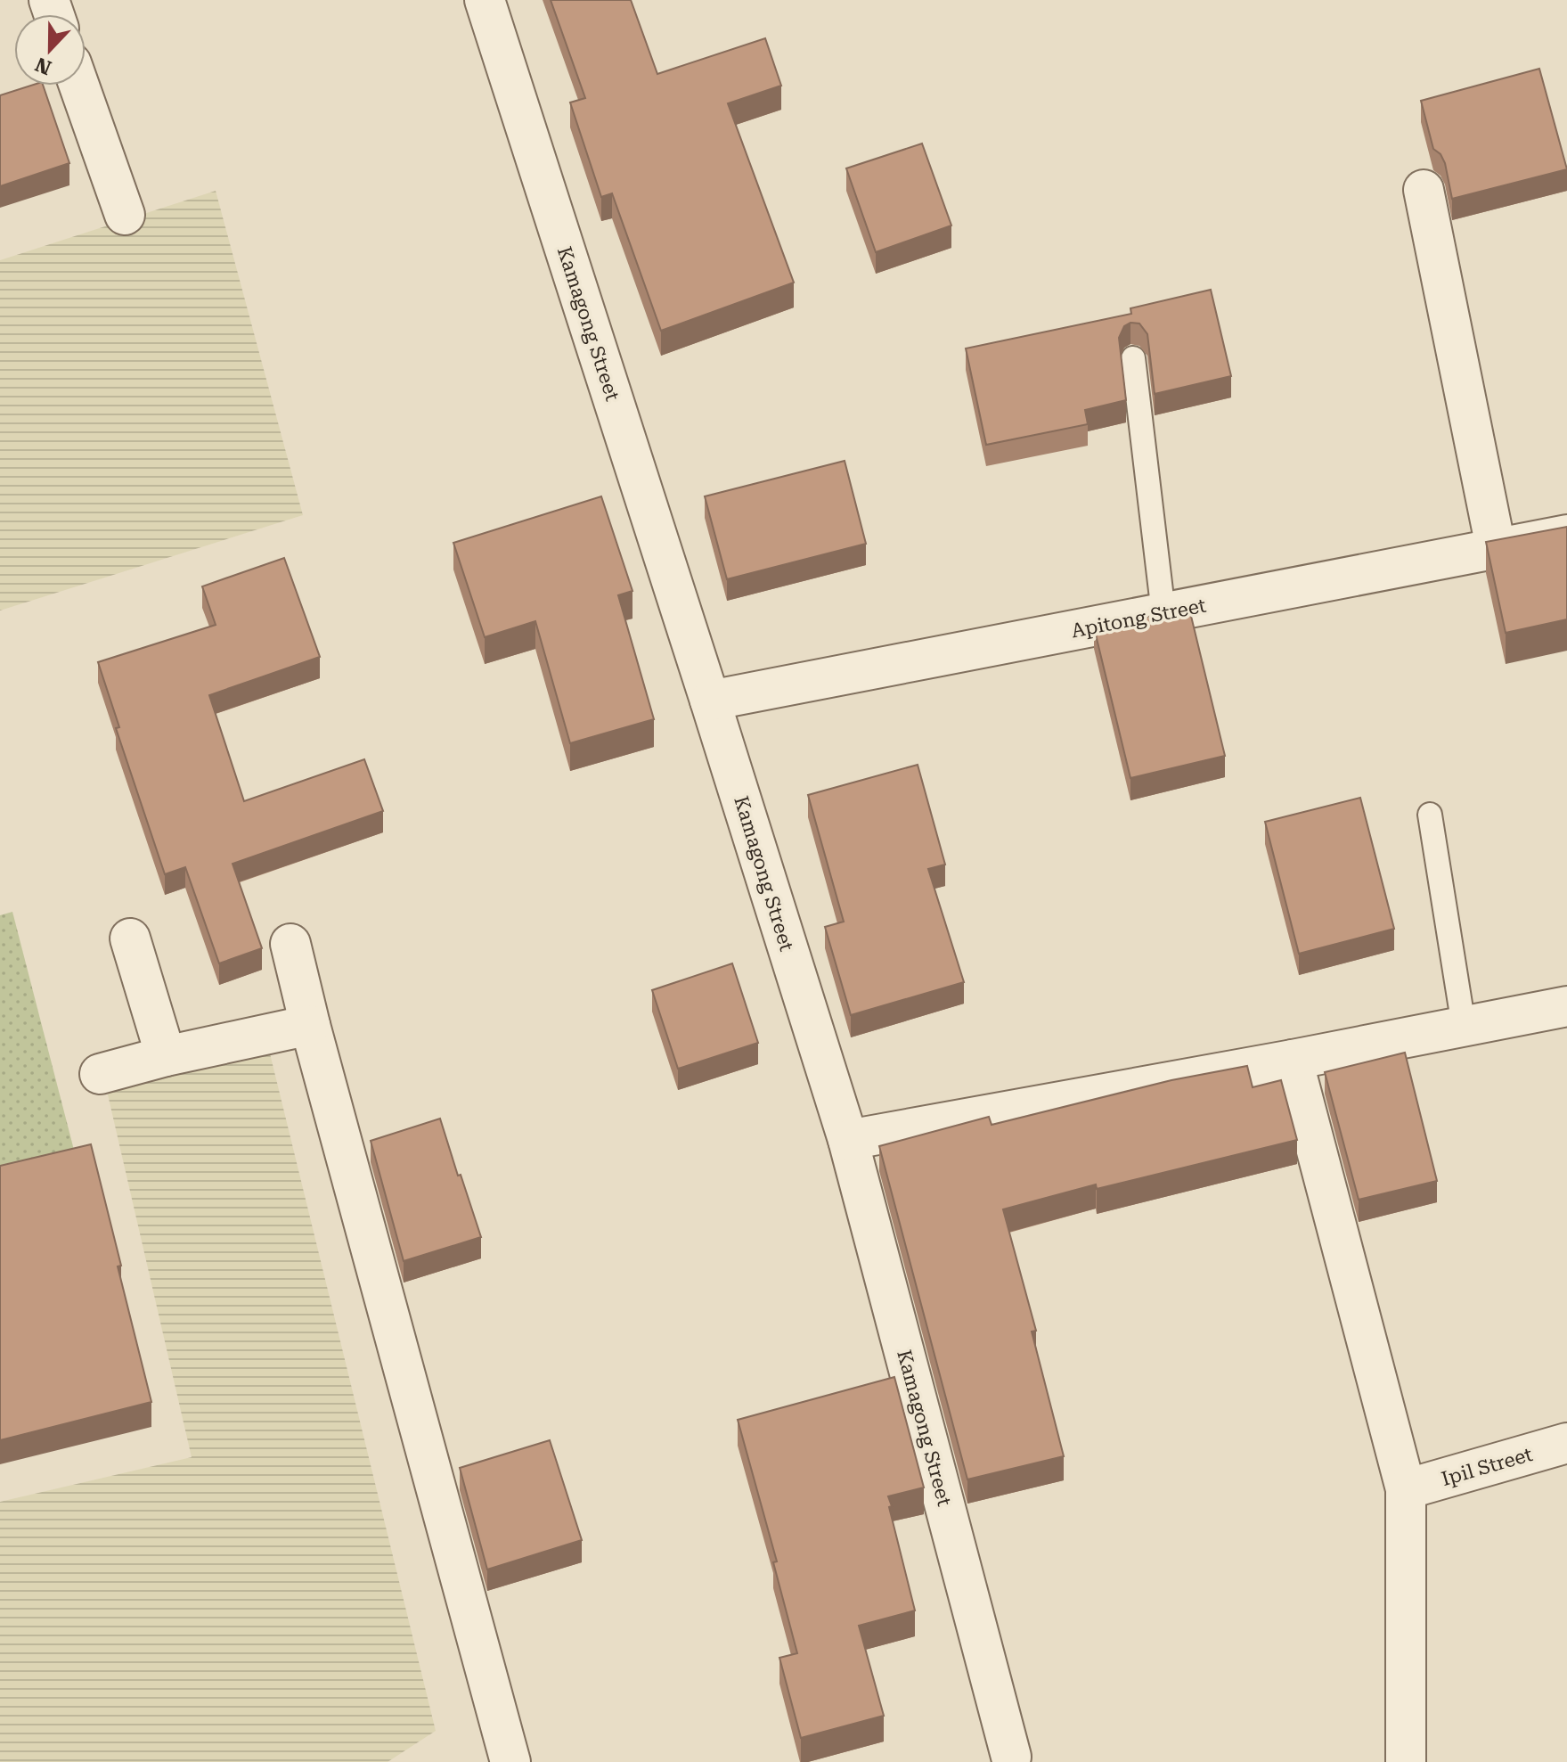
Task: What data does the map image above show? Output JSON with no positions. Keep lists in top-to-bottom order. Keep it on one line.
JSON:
{"streets":{"street":["Kamagong Street","Apitong Street","Ipil Street"]},"crossings":[["Kamagong Street","Apitong Street"]],"north":"bottom"}
